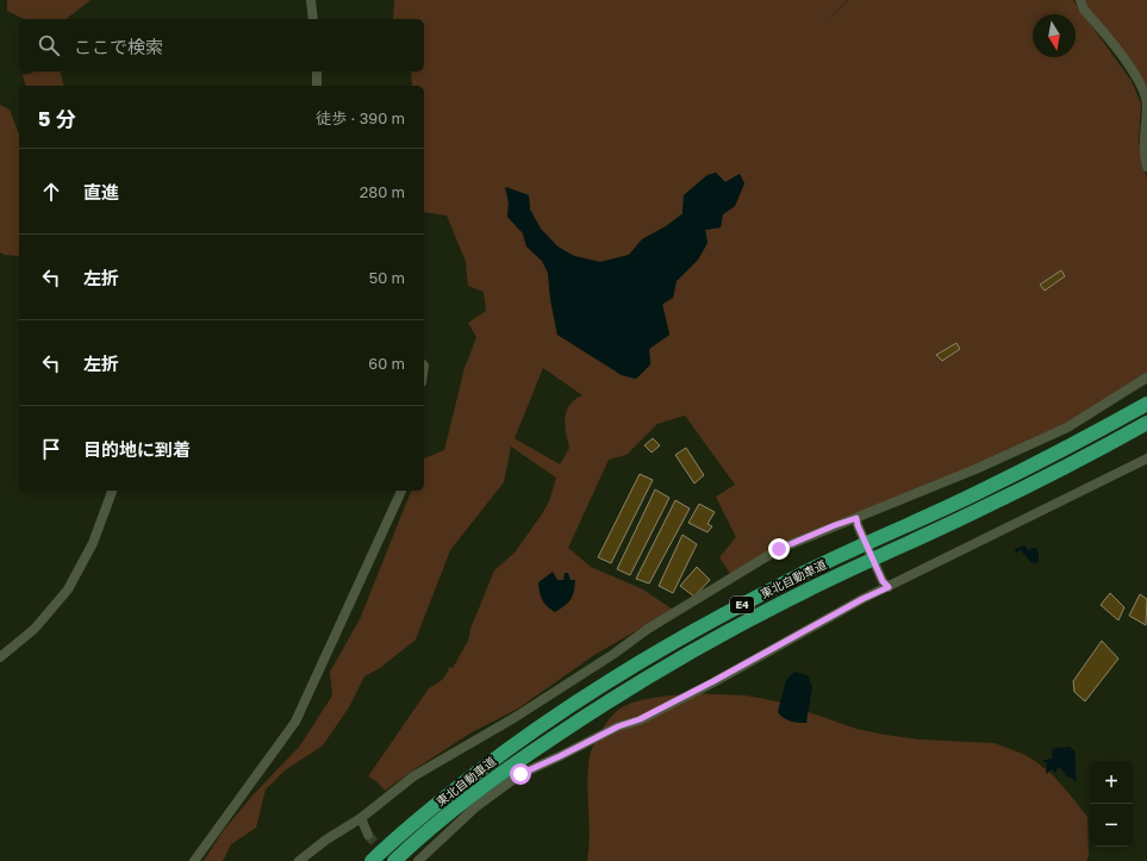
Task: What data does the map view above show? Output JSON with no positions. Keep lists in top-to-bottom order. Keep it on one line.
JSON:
{"streets":{"highway":["東北自動車道","E4"]},"north":"bottom","page":{"search":"ここで検索","heading":["5 分","徒歩 · 390 m"],"list":[["直進","280 m"],["左折","50 m"],["左折","60 m"],"目的地に到着"],"map_buttons":["+","−"]}}
